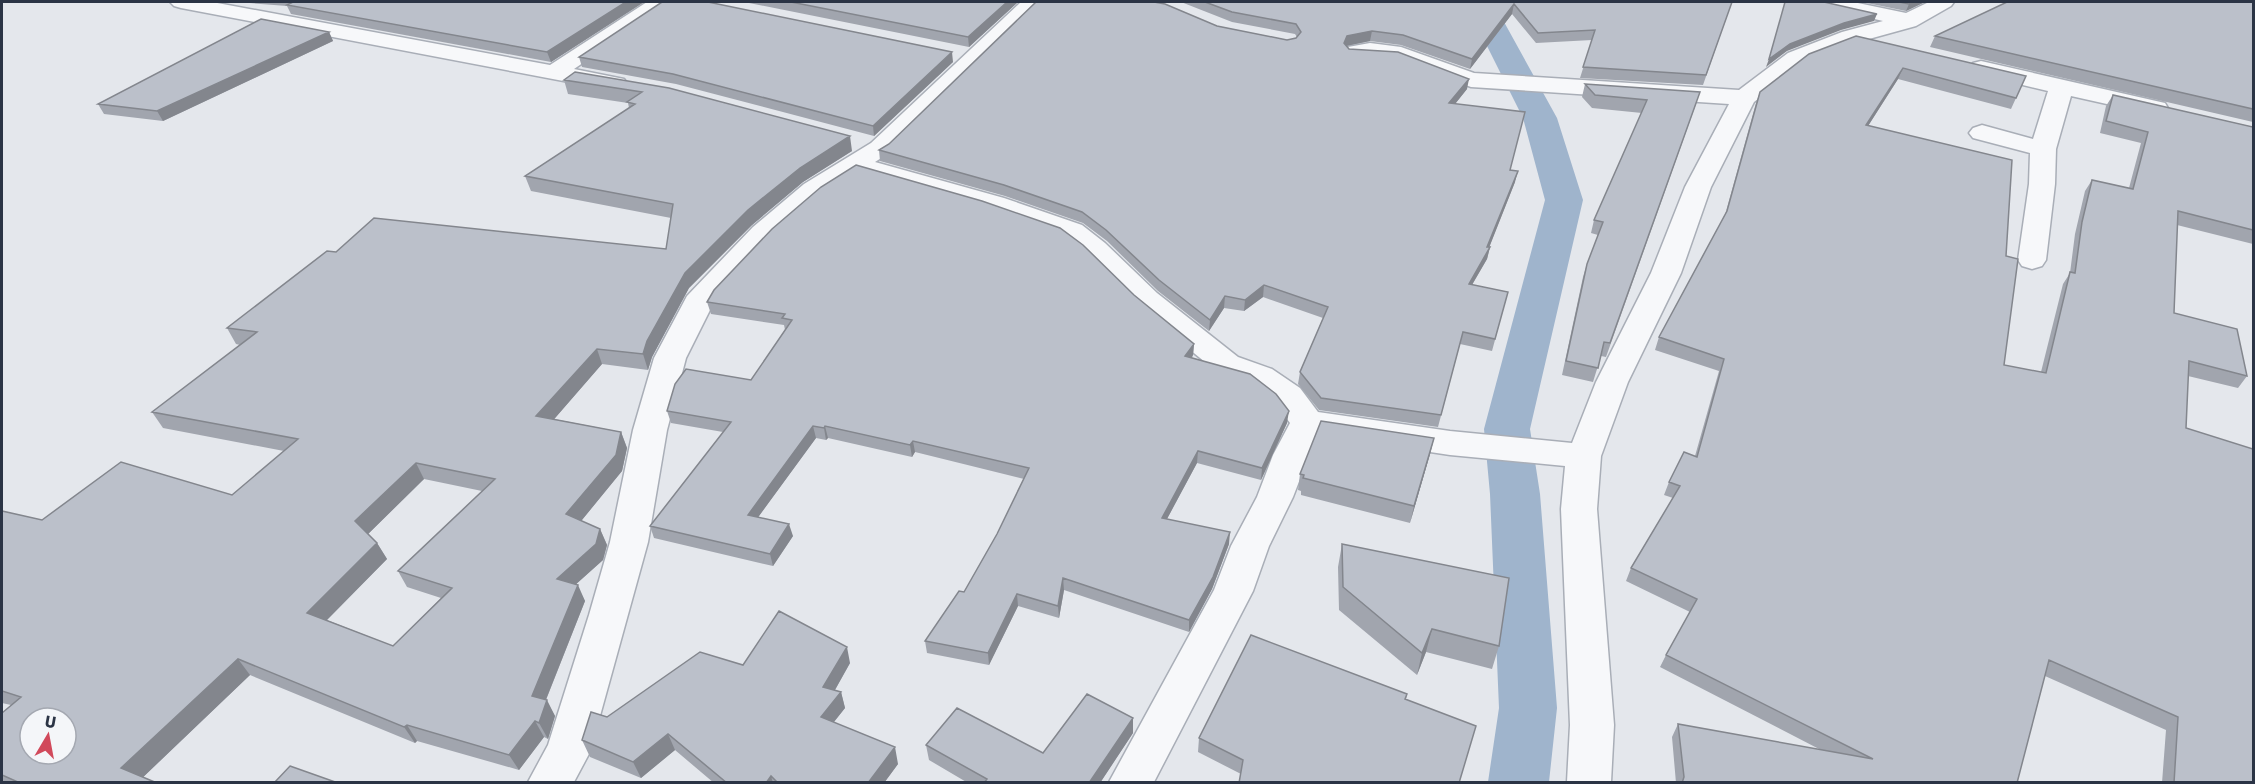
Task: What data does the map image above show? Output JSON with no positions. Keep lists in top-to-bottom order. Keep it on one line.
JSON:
{"north":"top"}
